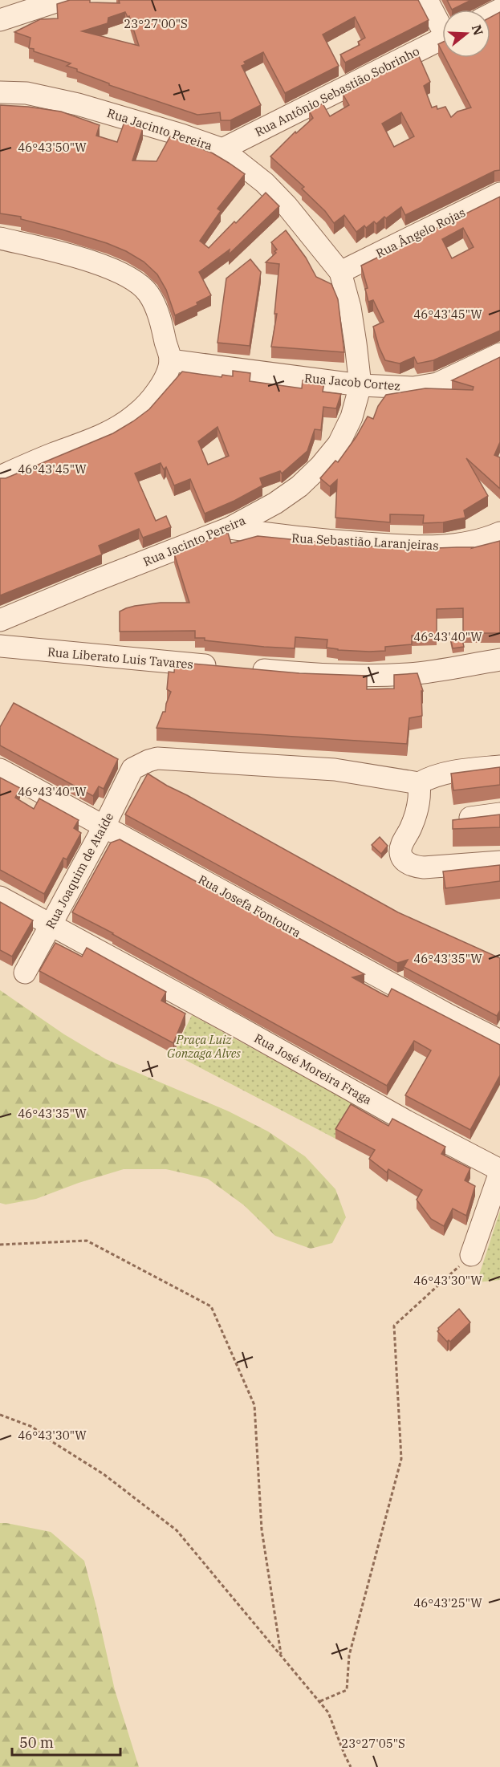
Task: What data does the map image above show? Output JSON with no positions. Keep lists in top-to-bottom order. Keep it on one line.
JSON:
{"streets":{"street":["Rua Antônio Sebastião Sobrinho","Rua Jacinto Pereira","Rua Ângelo Rojas","Rua Jacob Cortez","Rua Sebastião Laranjeiras","Rua Liberato Luis Tavares","Rua Joaquim de Ataíde","Rua Josefa Fontoura","Rua José Moreira Fraga"]},"crossings":[["Rua Antônio Sebastião Sobrinho","Rua Jacinto Pereira"],["Rua Jacinto Pereira","Rua Ângelo Rojas"],["Rua Jacinto Pereira","Rua Jacob Cortez"],["Rua Jacinto Pereira","Rua Sebastião Laranjeiras"],["Rua Joaquim de Ataíde","Rua Josefa Fontoura"],["Rua Joaquim de Ataíde","Rua José Moreira Fraga"]],"parks":["Praça Luiz Gonzaga Alves"],"scale_bar":"50 m","north":"right","coordinates":["23°27'00\"S","46°43'50\"W","46°43'45\"W","46°43'40\"W","46°43'35\"W","46°43'30\"W","46°43'25\"W","23°27'05\"S"]}
